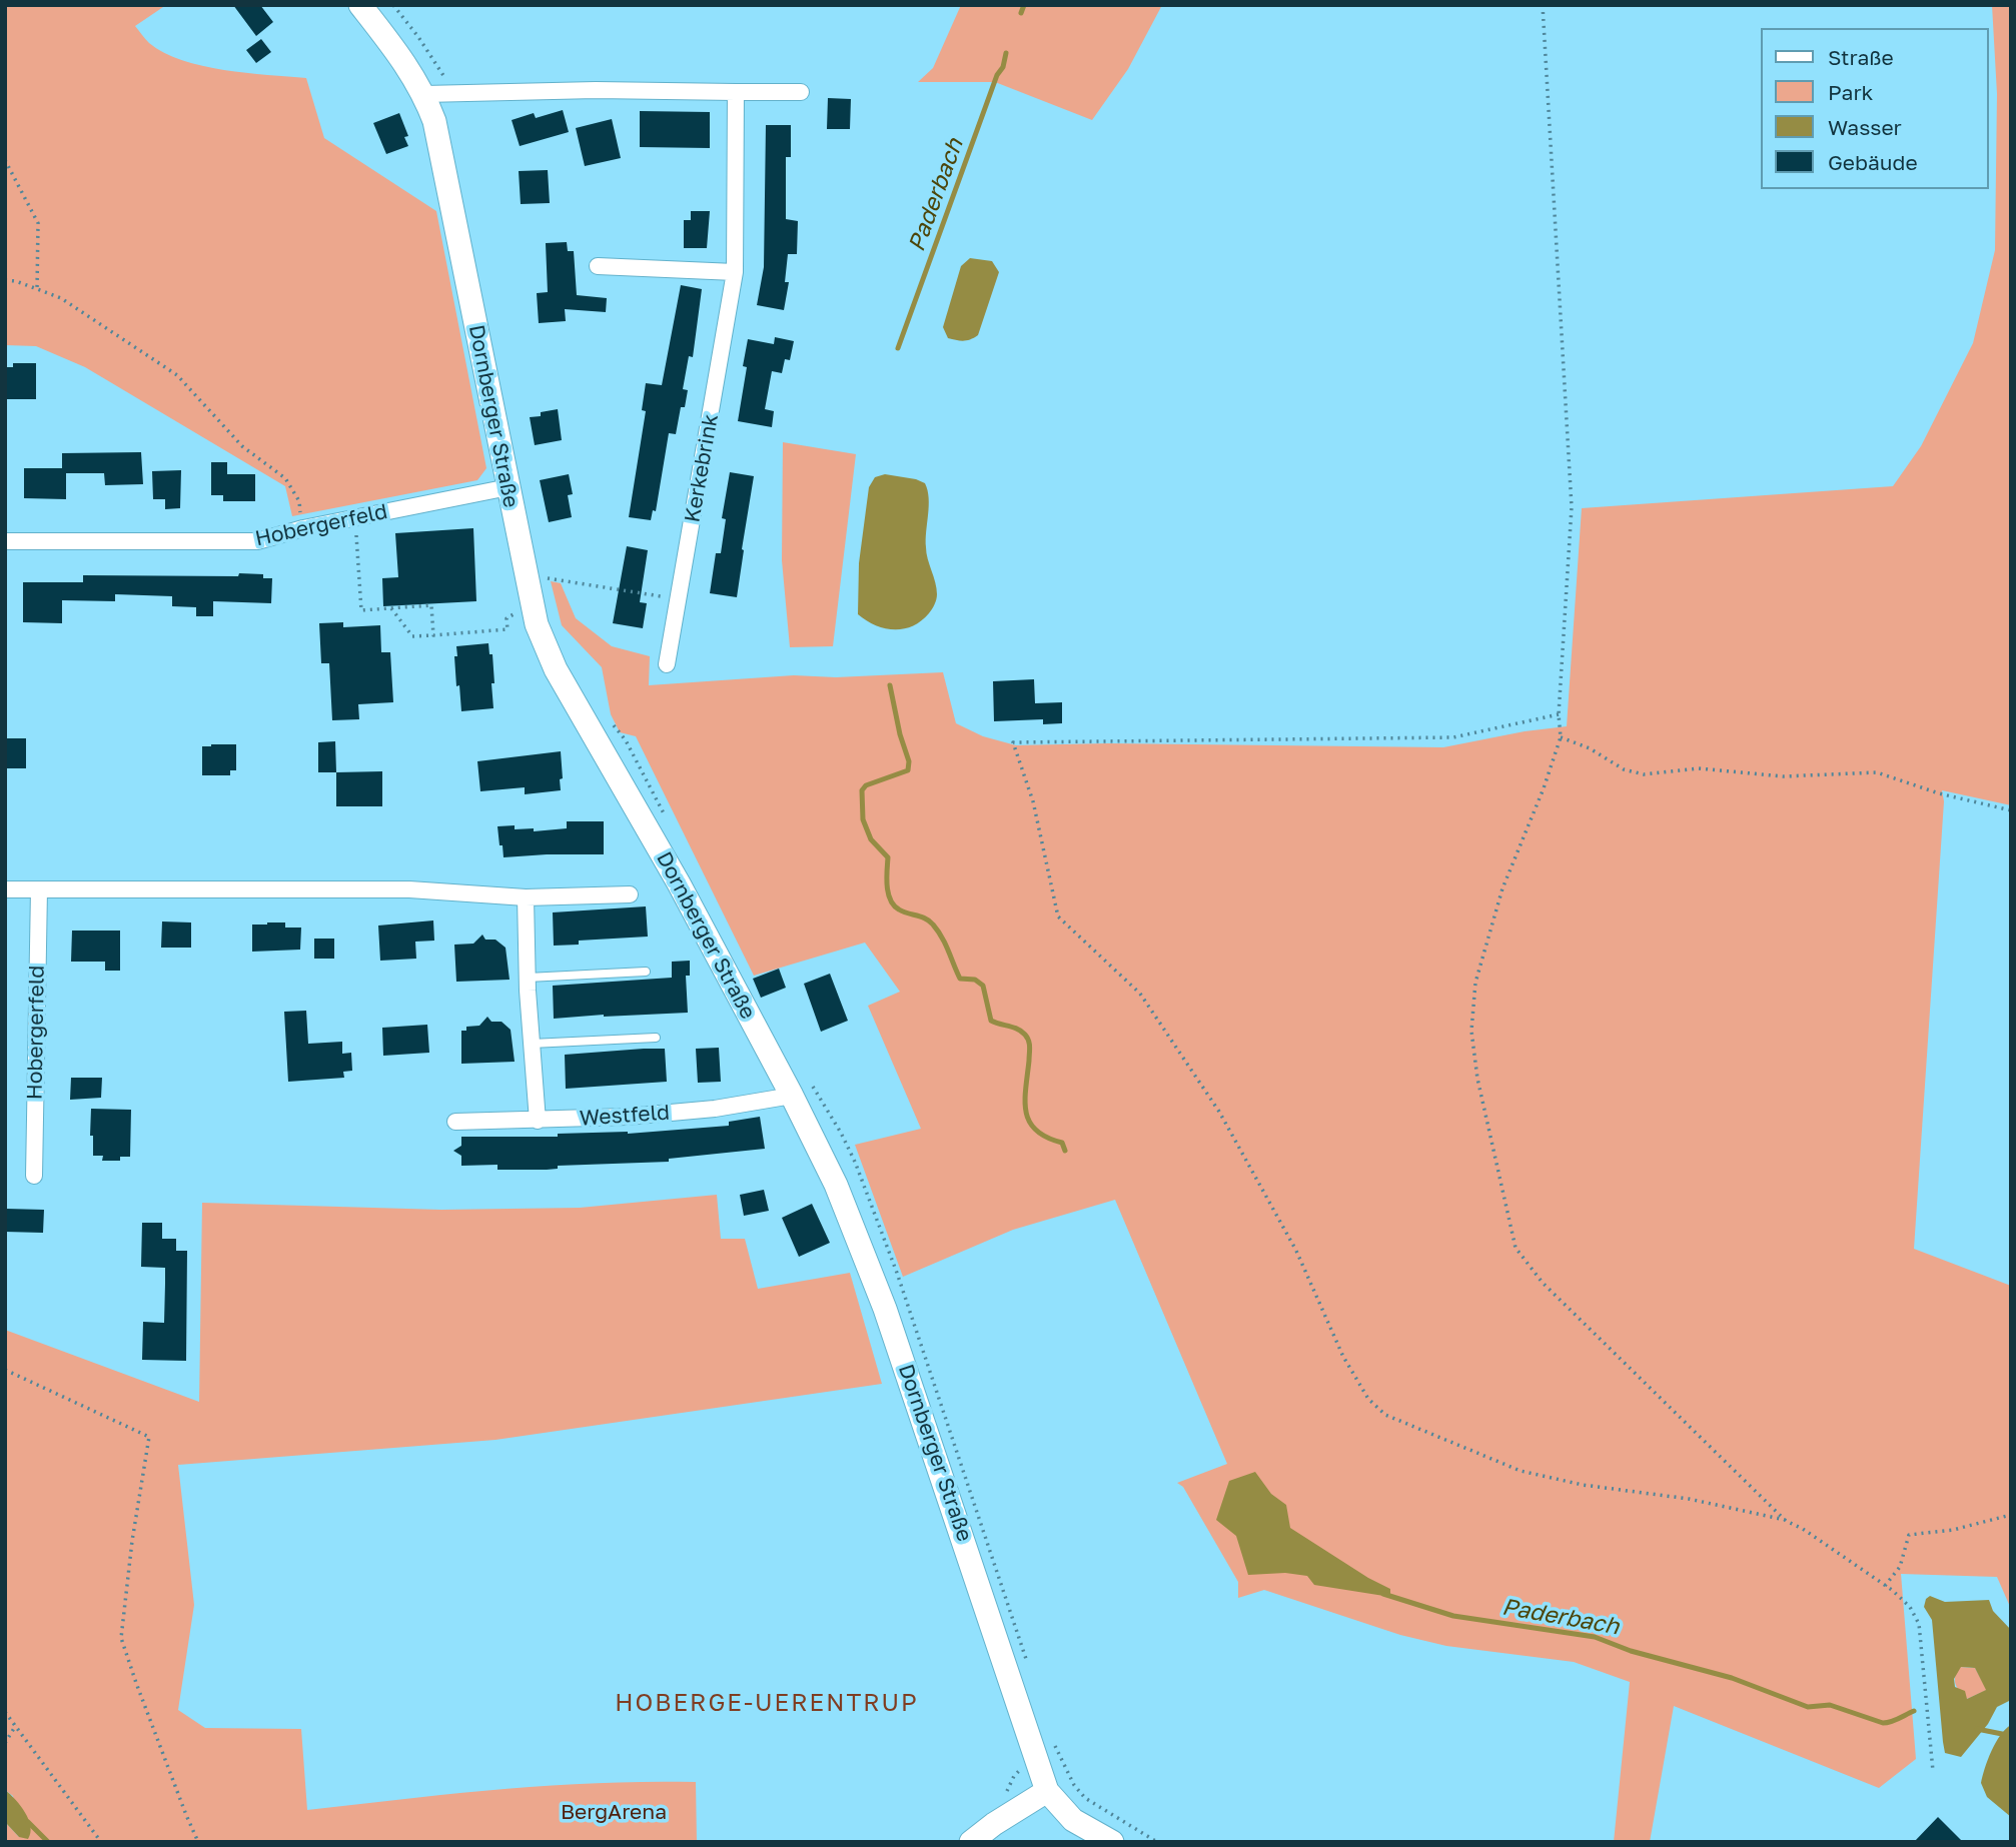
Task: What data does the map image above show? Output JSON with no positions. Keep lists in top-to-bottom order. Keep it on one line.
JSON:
{"streets":{"street":["Dornberger Straße","Kerkebrink","Hobergerfeld","Westfeld"]},"crossings":[["Dornberger Straße","Hobergerfeld"],["Dornberger Straße","Westfeld"]],"districts":["HOBERGE-UERENTRUP"],"water":["Paderbach"],"parks":["BergArena"],"legend":["Straße","Park","Wasser","Gebäude"]}
